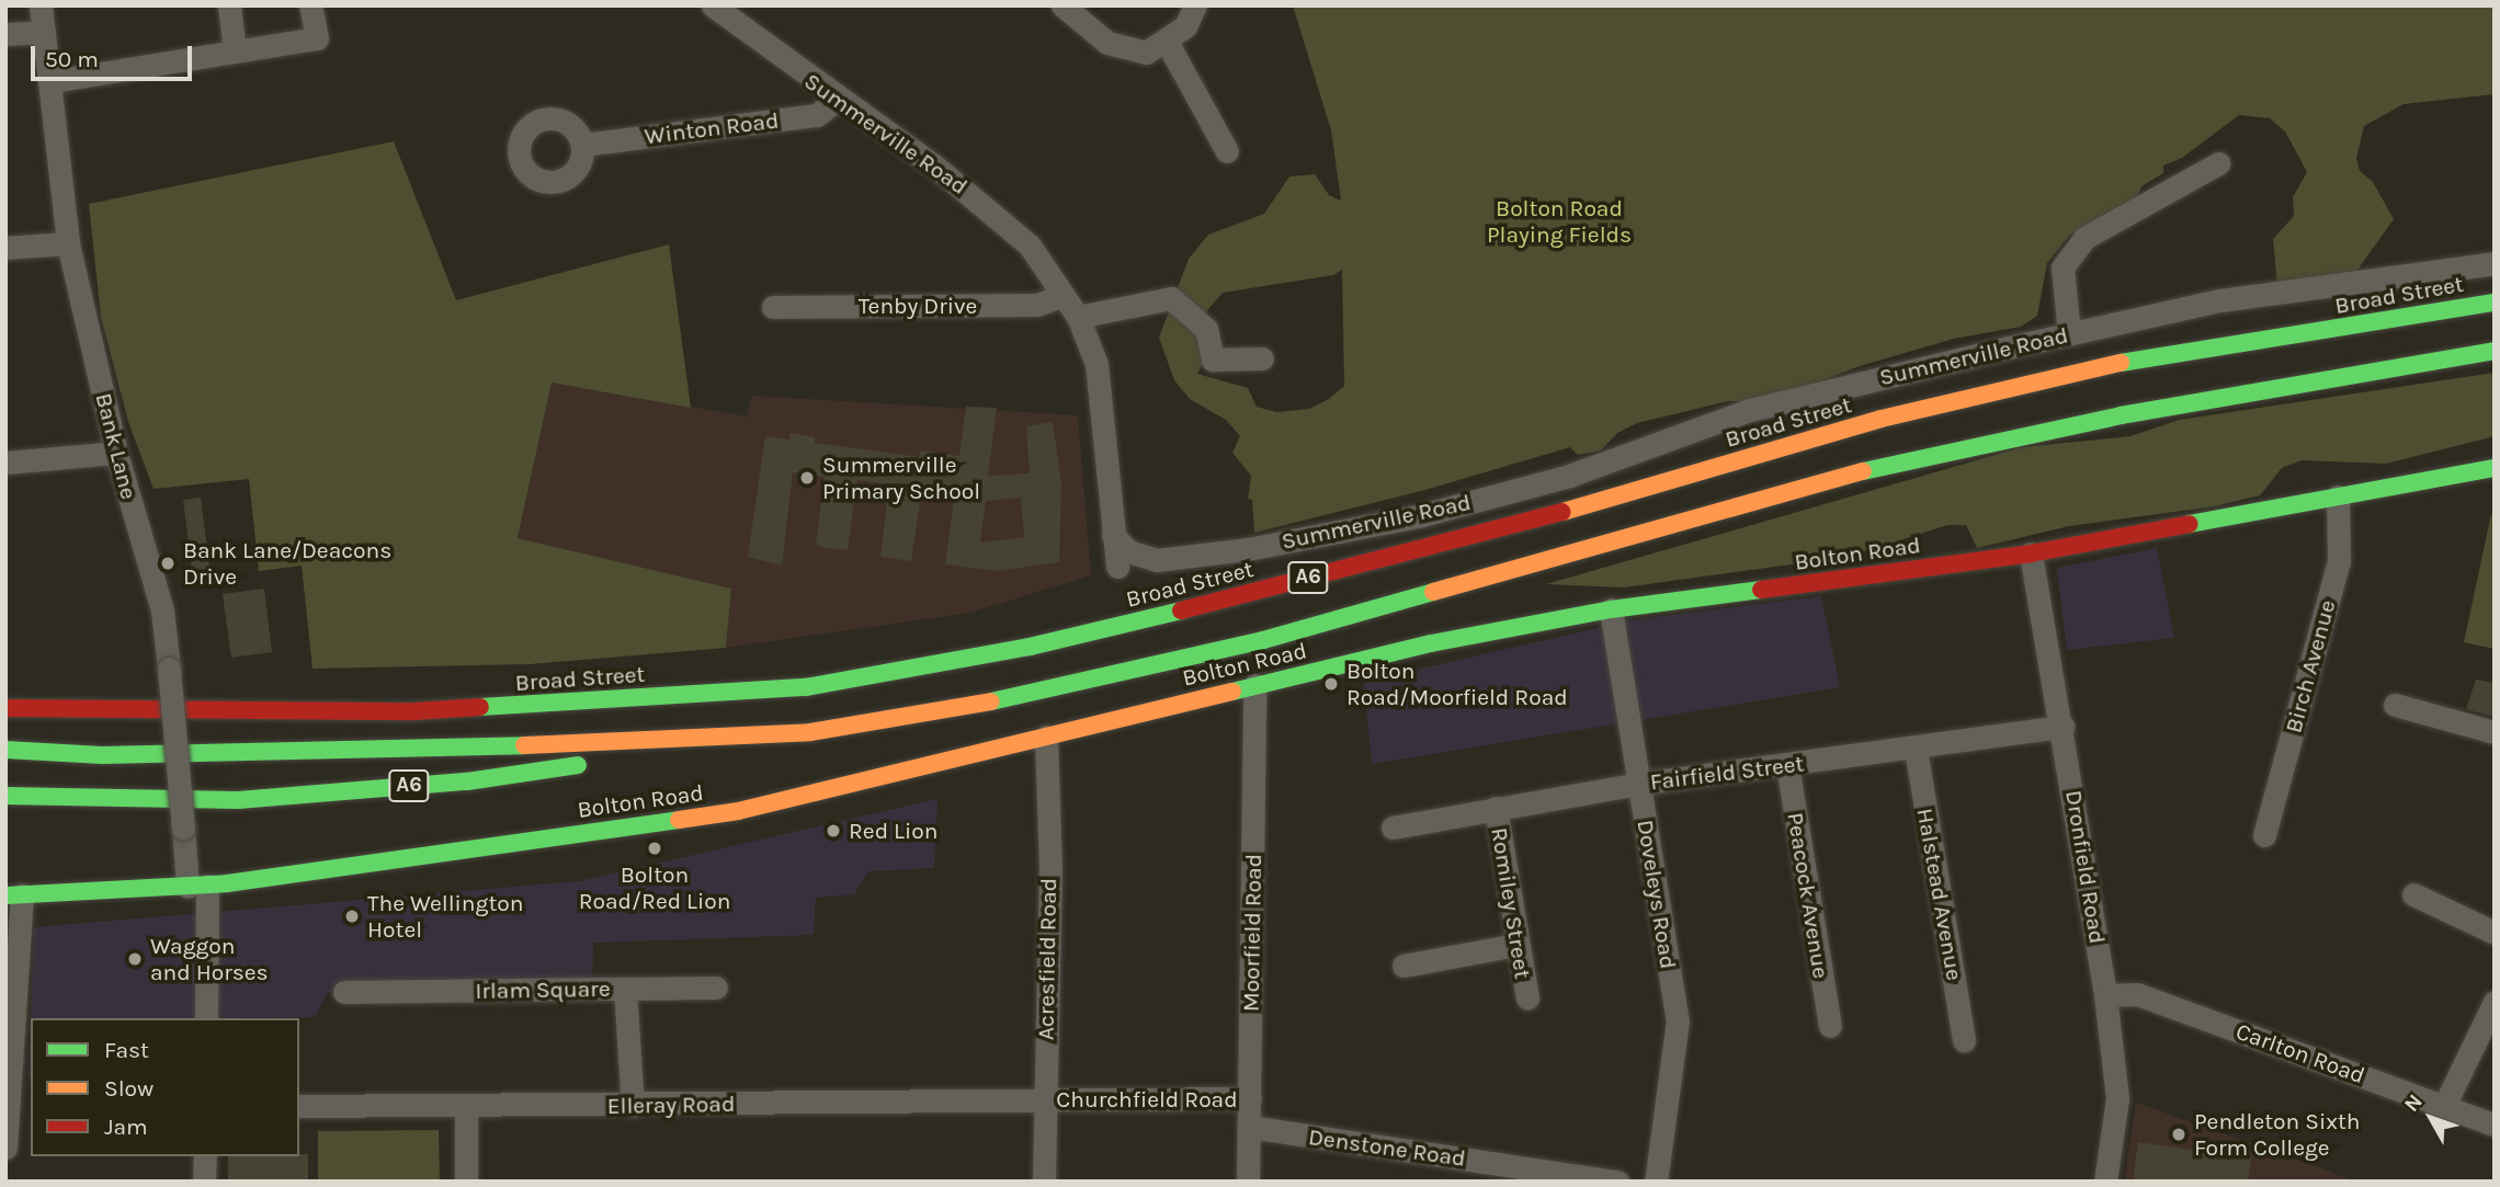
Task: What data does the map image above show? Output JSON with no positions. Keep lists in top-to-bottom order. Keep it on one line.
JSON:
{"streets":{"main road":["Broad Street","Bolton Road","A6"],"street":["Winton Road","Summerville Road","Tenby Drive","Bank Lane","Birch Avenue","Fairfield Street","Dronfield Road","Doveleys Road","Halstead Avenue","Peacock Avenue","Romiley Street","Moorfield Road","Acresfield Road","Irlam Square","Carlton Road","Churchfield Road","Elleray Road","Denstone Road"]},"crossings":[["Winton Road","Summerville Road"],["Summerville Road","Tenby Drive"],["Broad Street","A6"],["Bank Lane","Bolton Road"],["Bolton Road","Birch Avenue"],["Bolton Road","Dronfield Road"],["Bolton Road","Doveleys Road"],["Bolton Road","Moorfield Road"],["Bolton Road","Acresfield Road"],["Fairfield Street","Dronfield Road"],["Fairfield Street","Doveleys Road"],["Fairfield Street","Halstead Avenue"],["Fairfield Street","Peacock Avenue"],["Fairfield Street","Romiley Street"],["Dronfield Road","Carlton Road"],["Moorfield Road","Churchfield Road"],["Moorfield Road","Denstone Road"],["Acresfield Road","Churchfield Road"],["Acresfield Road","Elleray Road"],["Irlam Square","Elleray Road"],["Churchfield Road","Elleray Road"]],"parks":["Bolton Road Playing Fields"],"places":["Summerville Primary School","Bank Lane/Deacons Drive","Bolton Road/Moorfield Road","Red Lion","Bolton Road/Red Lion","The Wellington Hotel","Waggon and Horses","Pendleton Sixth Form College"],"legend":["Fast","Slow","Jam"],"scale_bar":"50 m","north":"top left"}
